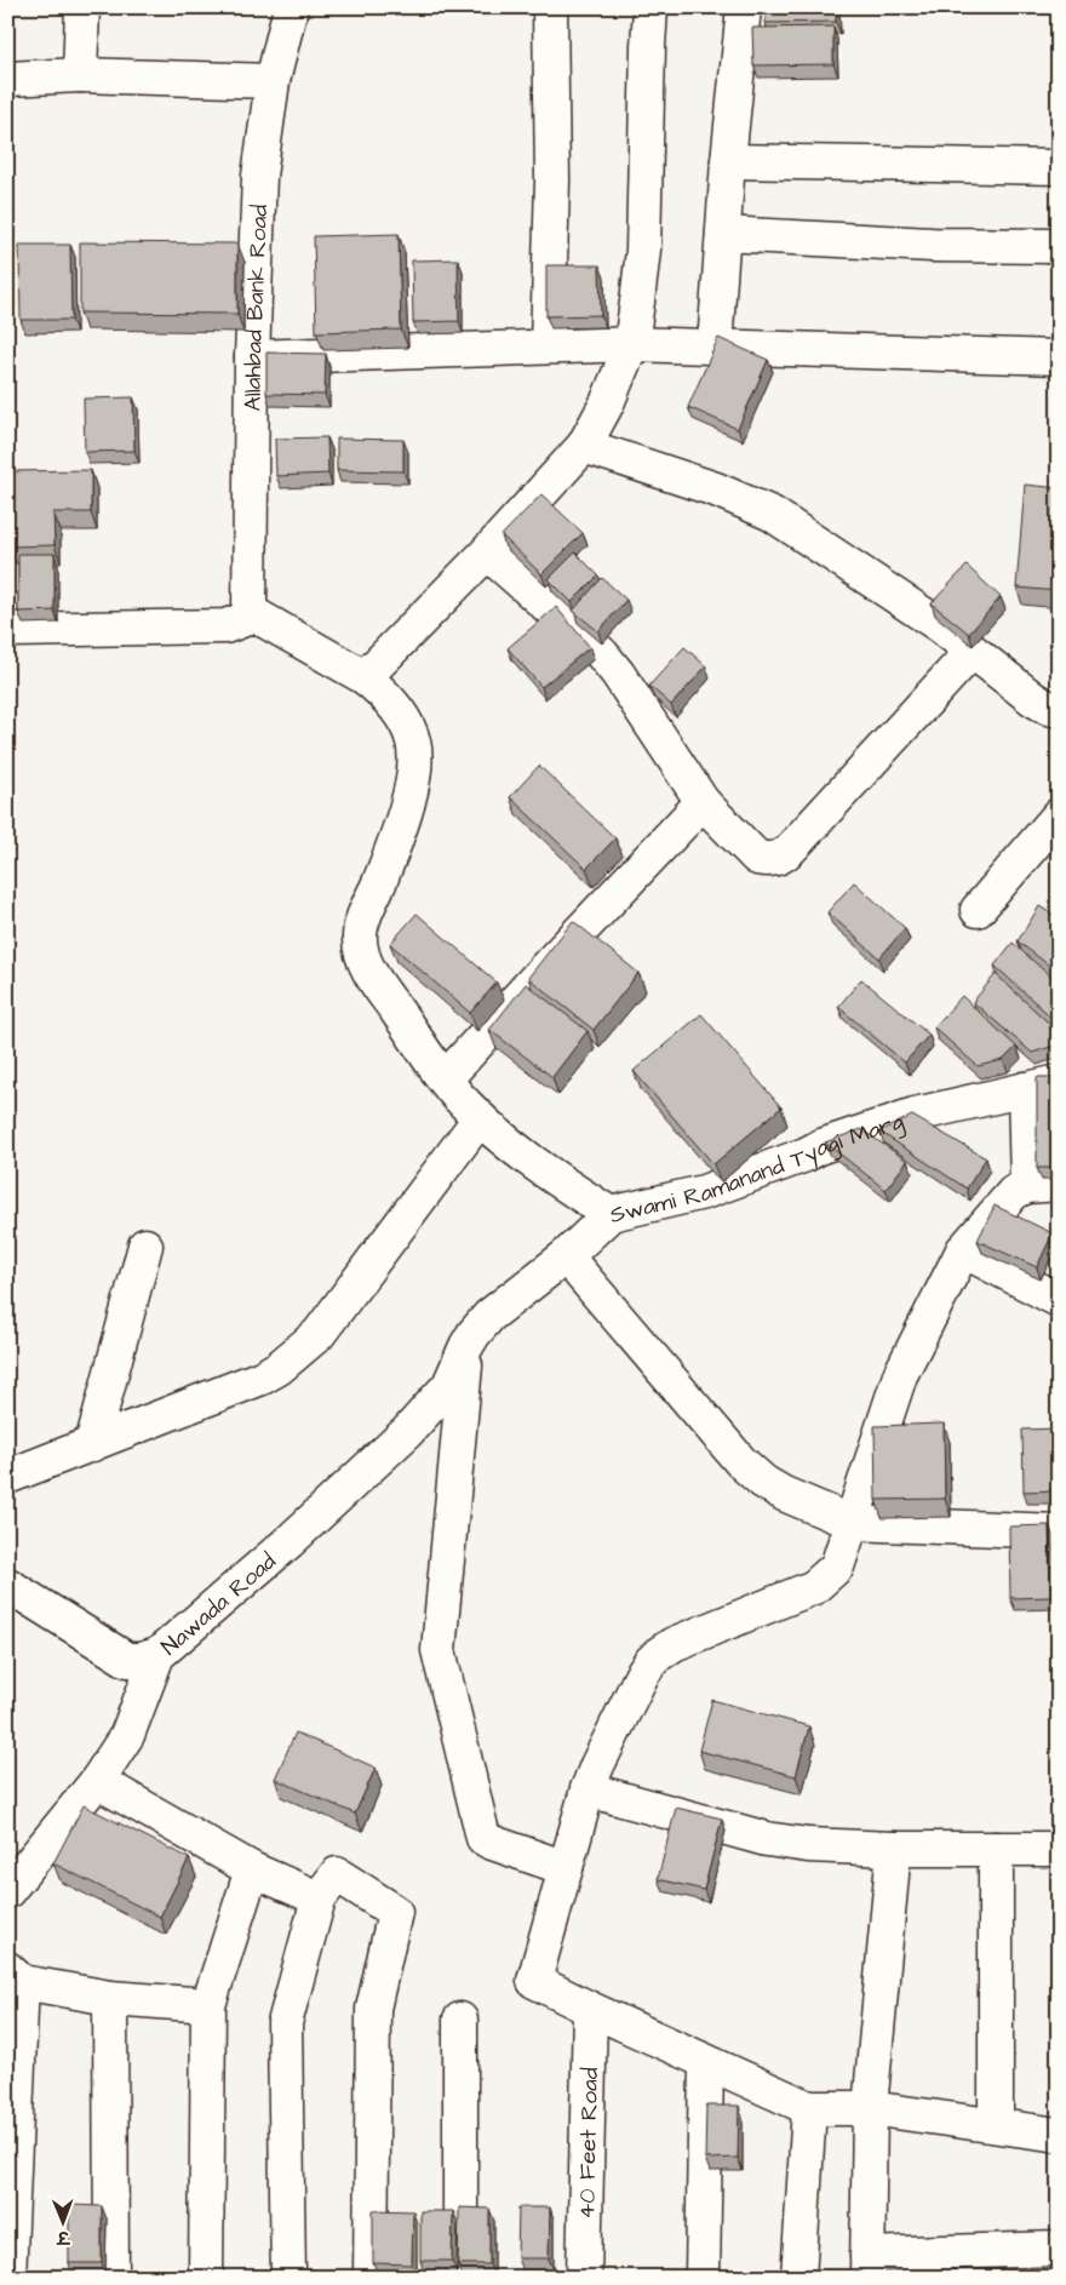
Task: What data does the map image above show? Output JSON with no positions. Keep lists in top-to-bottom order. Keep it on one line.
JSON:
{"streets":{"street":["Allahbad Bank Road","Swami Ramanand Tyagi Marg","Nawada Road","40 Feet Road"]},"crossings":[["Swami Ramanand Tyagi Marg","Nawada Road"]],"north":"bottom"}
